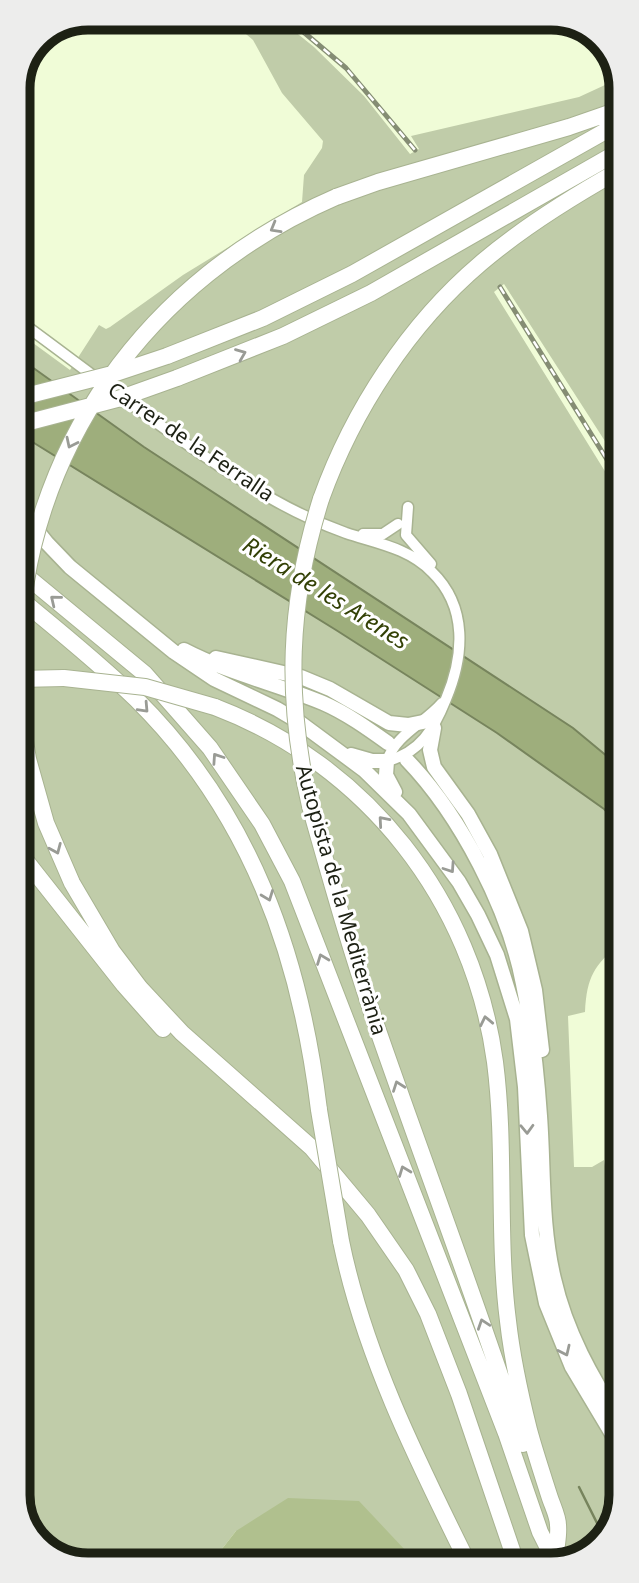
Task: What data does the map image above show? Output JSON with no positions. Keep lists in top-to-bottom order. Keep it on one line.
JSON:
{"streets":{"highway":["Autopista de la Mediterrània"],"street":["Carrer de la Ferralla"]},"one_way":["Autopista de la Mediterrània"],"water":["Riera de les Arenes"]}
